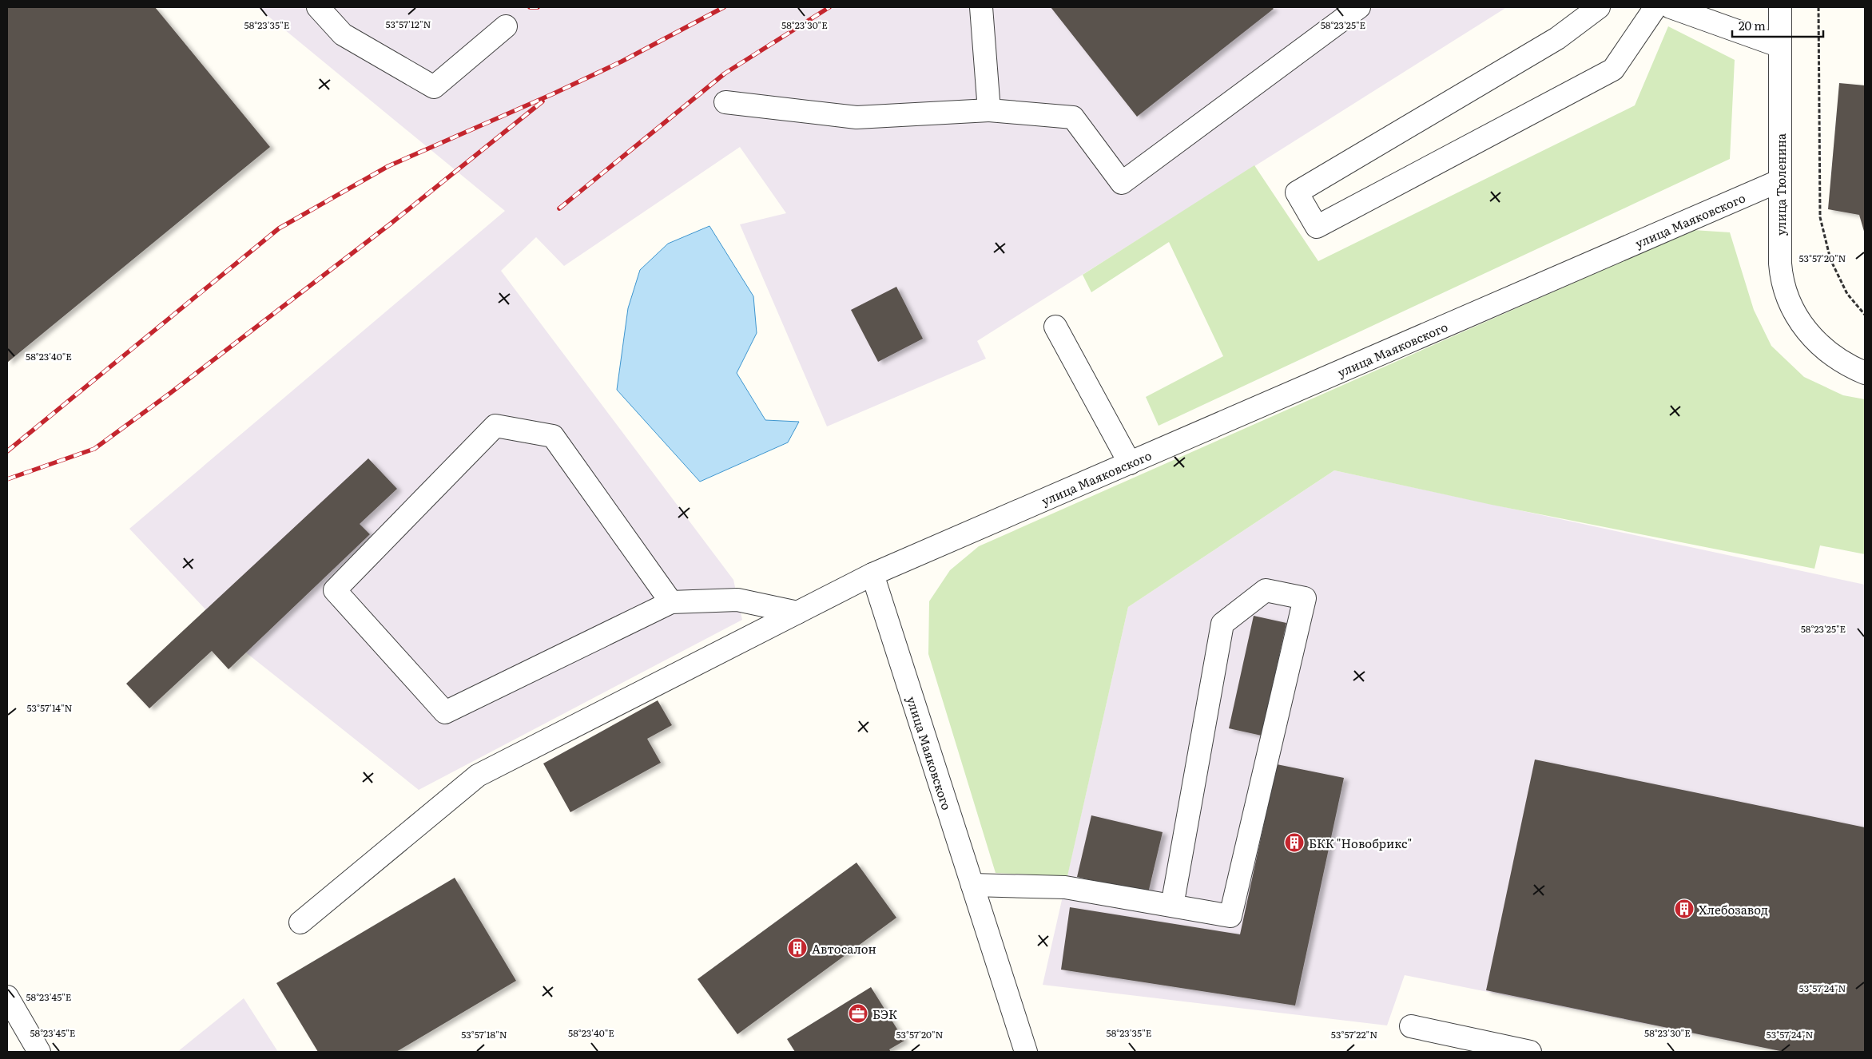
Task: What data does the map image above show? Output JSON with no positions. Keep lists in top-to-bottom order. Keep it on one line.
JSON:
{"streets":{"street":["улица Тюленина","улица Маяковского"]},"crossings":[["улица Тюленина","улица Маяковского"]],"places":{"building":["БКК \"Новобрикс\"","Хлебозавод","Автосалон"],"office":["БЭК"]},"scale_bar":"20 m","coordinates":["53°57'12\"N","58°23'35\"E","58°23'30\"E","58°23'25\"E","53°57'20\"N","58°23'40\"E","53°57'14\"N","53°57'24\"N","58°23'45\"E","53°57'18\"N","53°57'22\"N"]}
